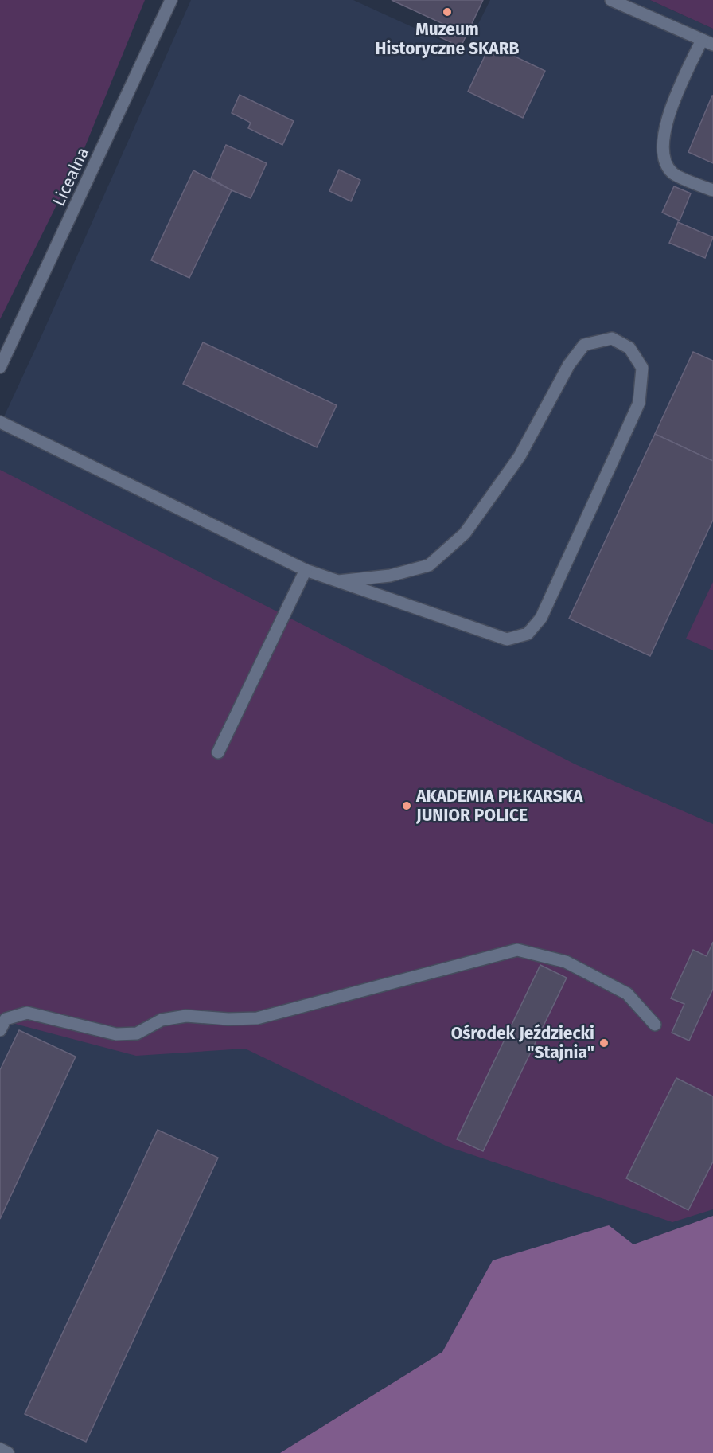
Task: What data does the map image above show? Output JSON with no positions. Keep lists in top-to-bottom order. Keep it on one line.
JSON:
{"streets":{"street":["Licealna"]},"places":["Muzeum Historyczne SKARB","AKADEMIA PIŁKARSKA JUNIOR POLICE","Ośrodek Jeździecki \"Stajnia\""]}
